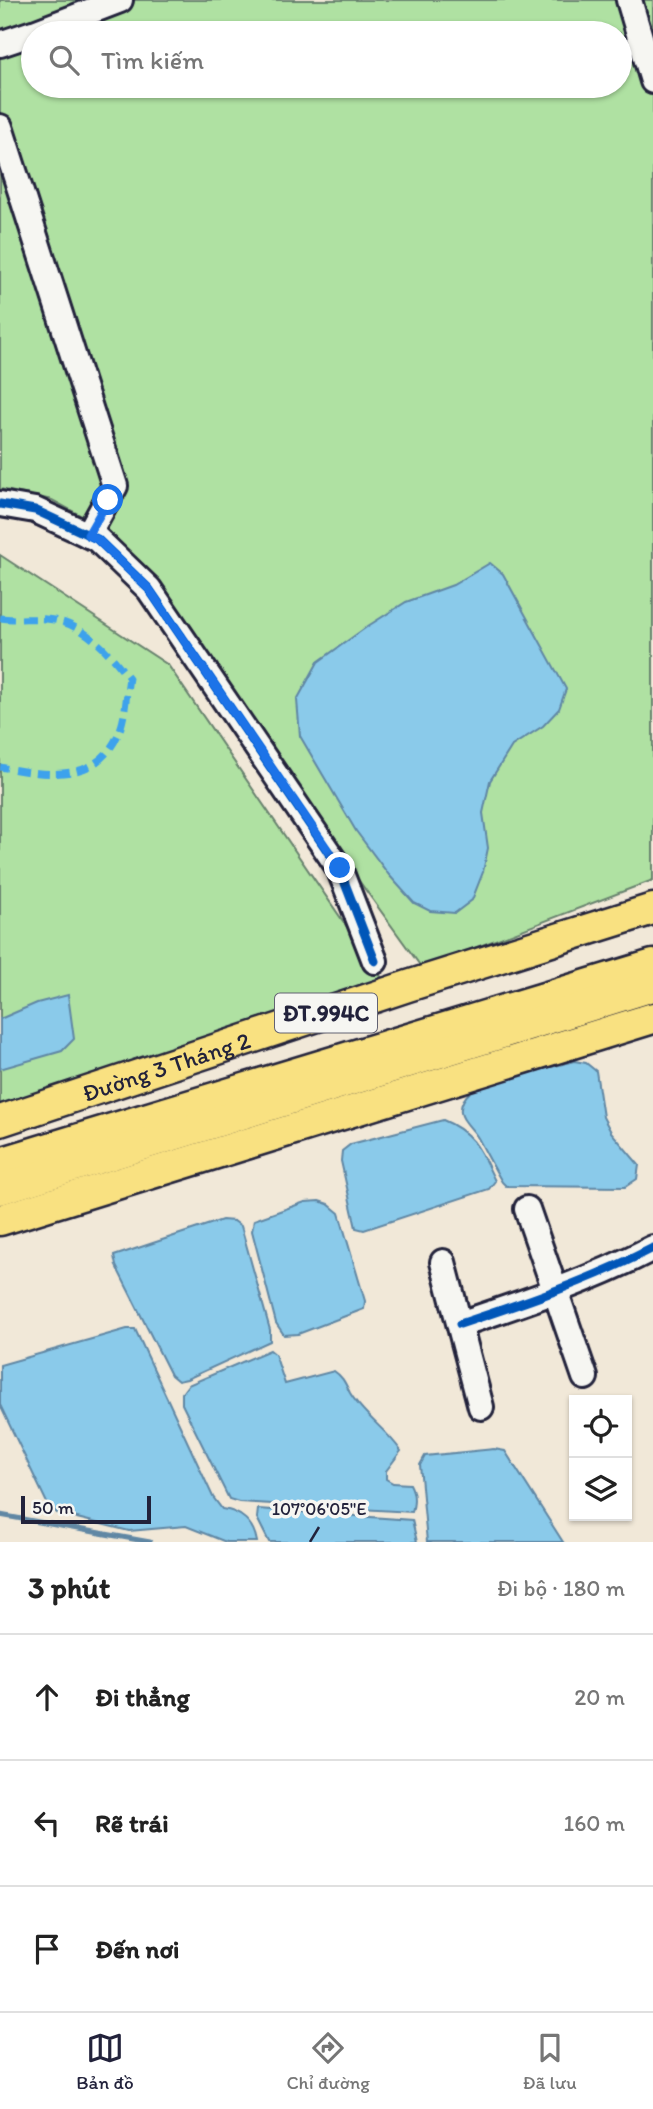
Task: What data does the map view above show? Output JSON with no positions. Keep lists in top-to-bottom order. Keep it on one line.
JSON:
{"streets":{"main road":["ĐT.994C","Đường 3 Tháng 2"]},"scale_bar":"50 m","page":{"search":"Tìm kiếm","scale":"50 m","heading":["3 phút","Đi bộ · 180 m"],"list":[["Đi thẳng","20 m"],["Rẽ trái","160 m"],"Đến nơi"],"nav":["Bản đồ","Chỉ đường","Đã lưu"]},"coordinates":["107°06'05\"E"]}
